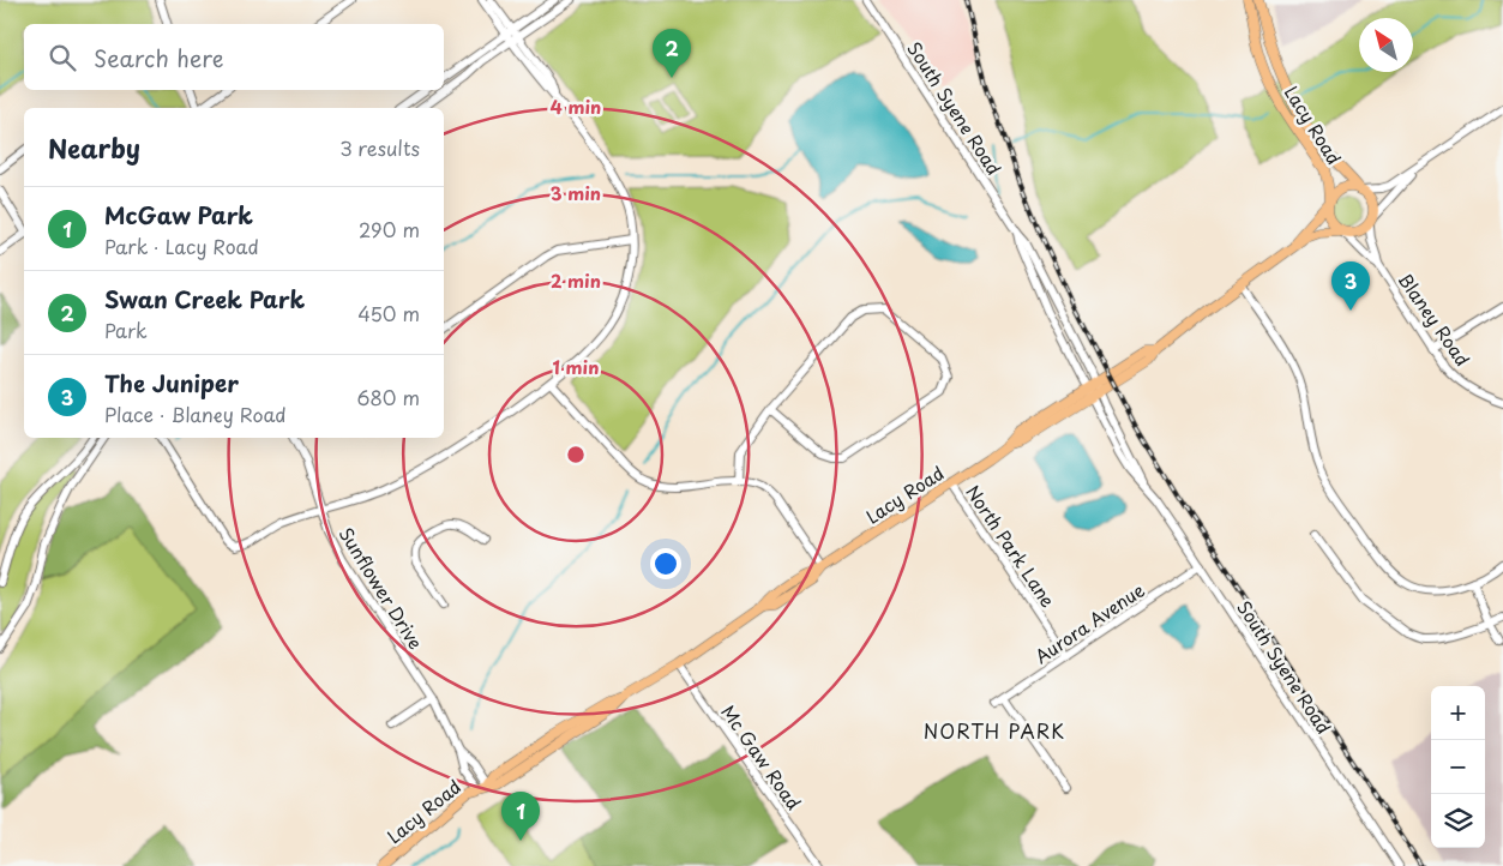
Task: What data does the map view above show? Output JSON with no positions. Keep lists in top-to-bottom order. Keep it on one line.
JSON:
{"streets":{"main road":["Lacy Road"],"street":["South Syene Road","Blaney Road","North Park Lane","Sunflower Drive","Aurora Avenue","Mc Gaw Road"]},"crossings":[["South Syene Road","Lacy Road"],["South Syene Road","Aurora Avenue"],["Lacy Road","Blaney Road"],["Lacy Road","North Park Lane"],["Lacy Road","Sunflower Drive"],["Lacy Road","Mc Gaw Road"],["North Park Lane","Aurora Avenue"]],"districts":["NORTH PARK"],"north":"top left","page":{"search":"Search here","pins":["2","3","1"],"heading":["Nearby","3 results"],"list":[{"mark":"1","name":"McGaw Park","note":"Park · Lacy Road","value":"290 m"},{"mark":"2","name":"Swan Creek Park","note":"Park","value":"450 m"},{"mark":"3","name":"The Juniper","note":"Place · Blaney Road","value":"680 m"}],"map_buttons":["+","−"]},"rings":["4 min","3 min","2 min","1 min"]}
